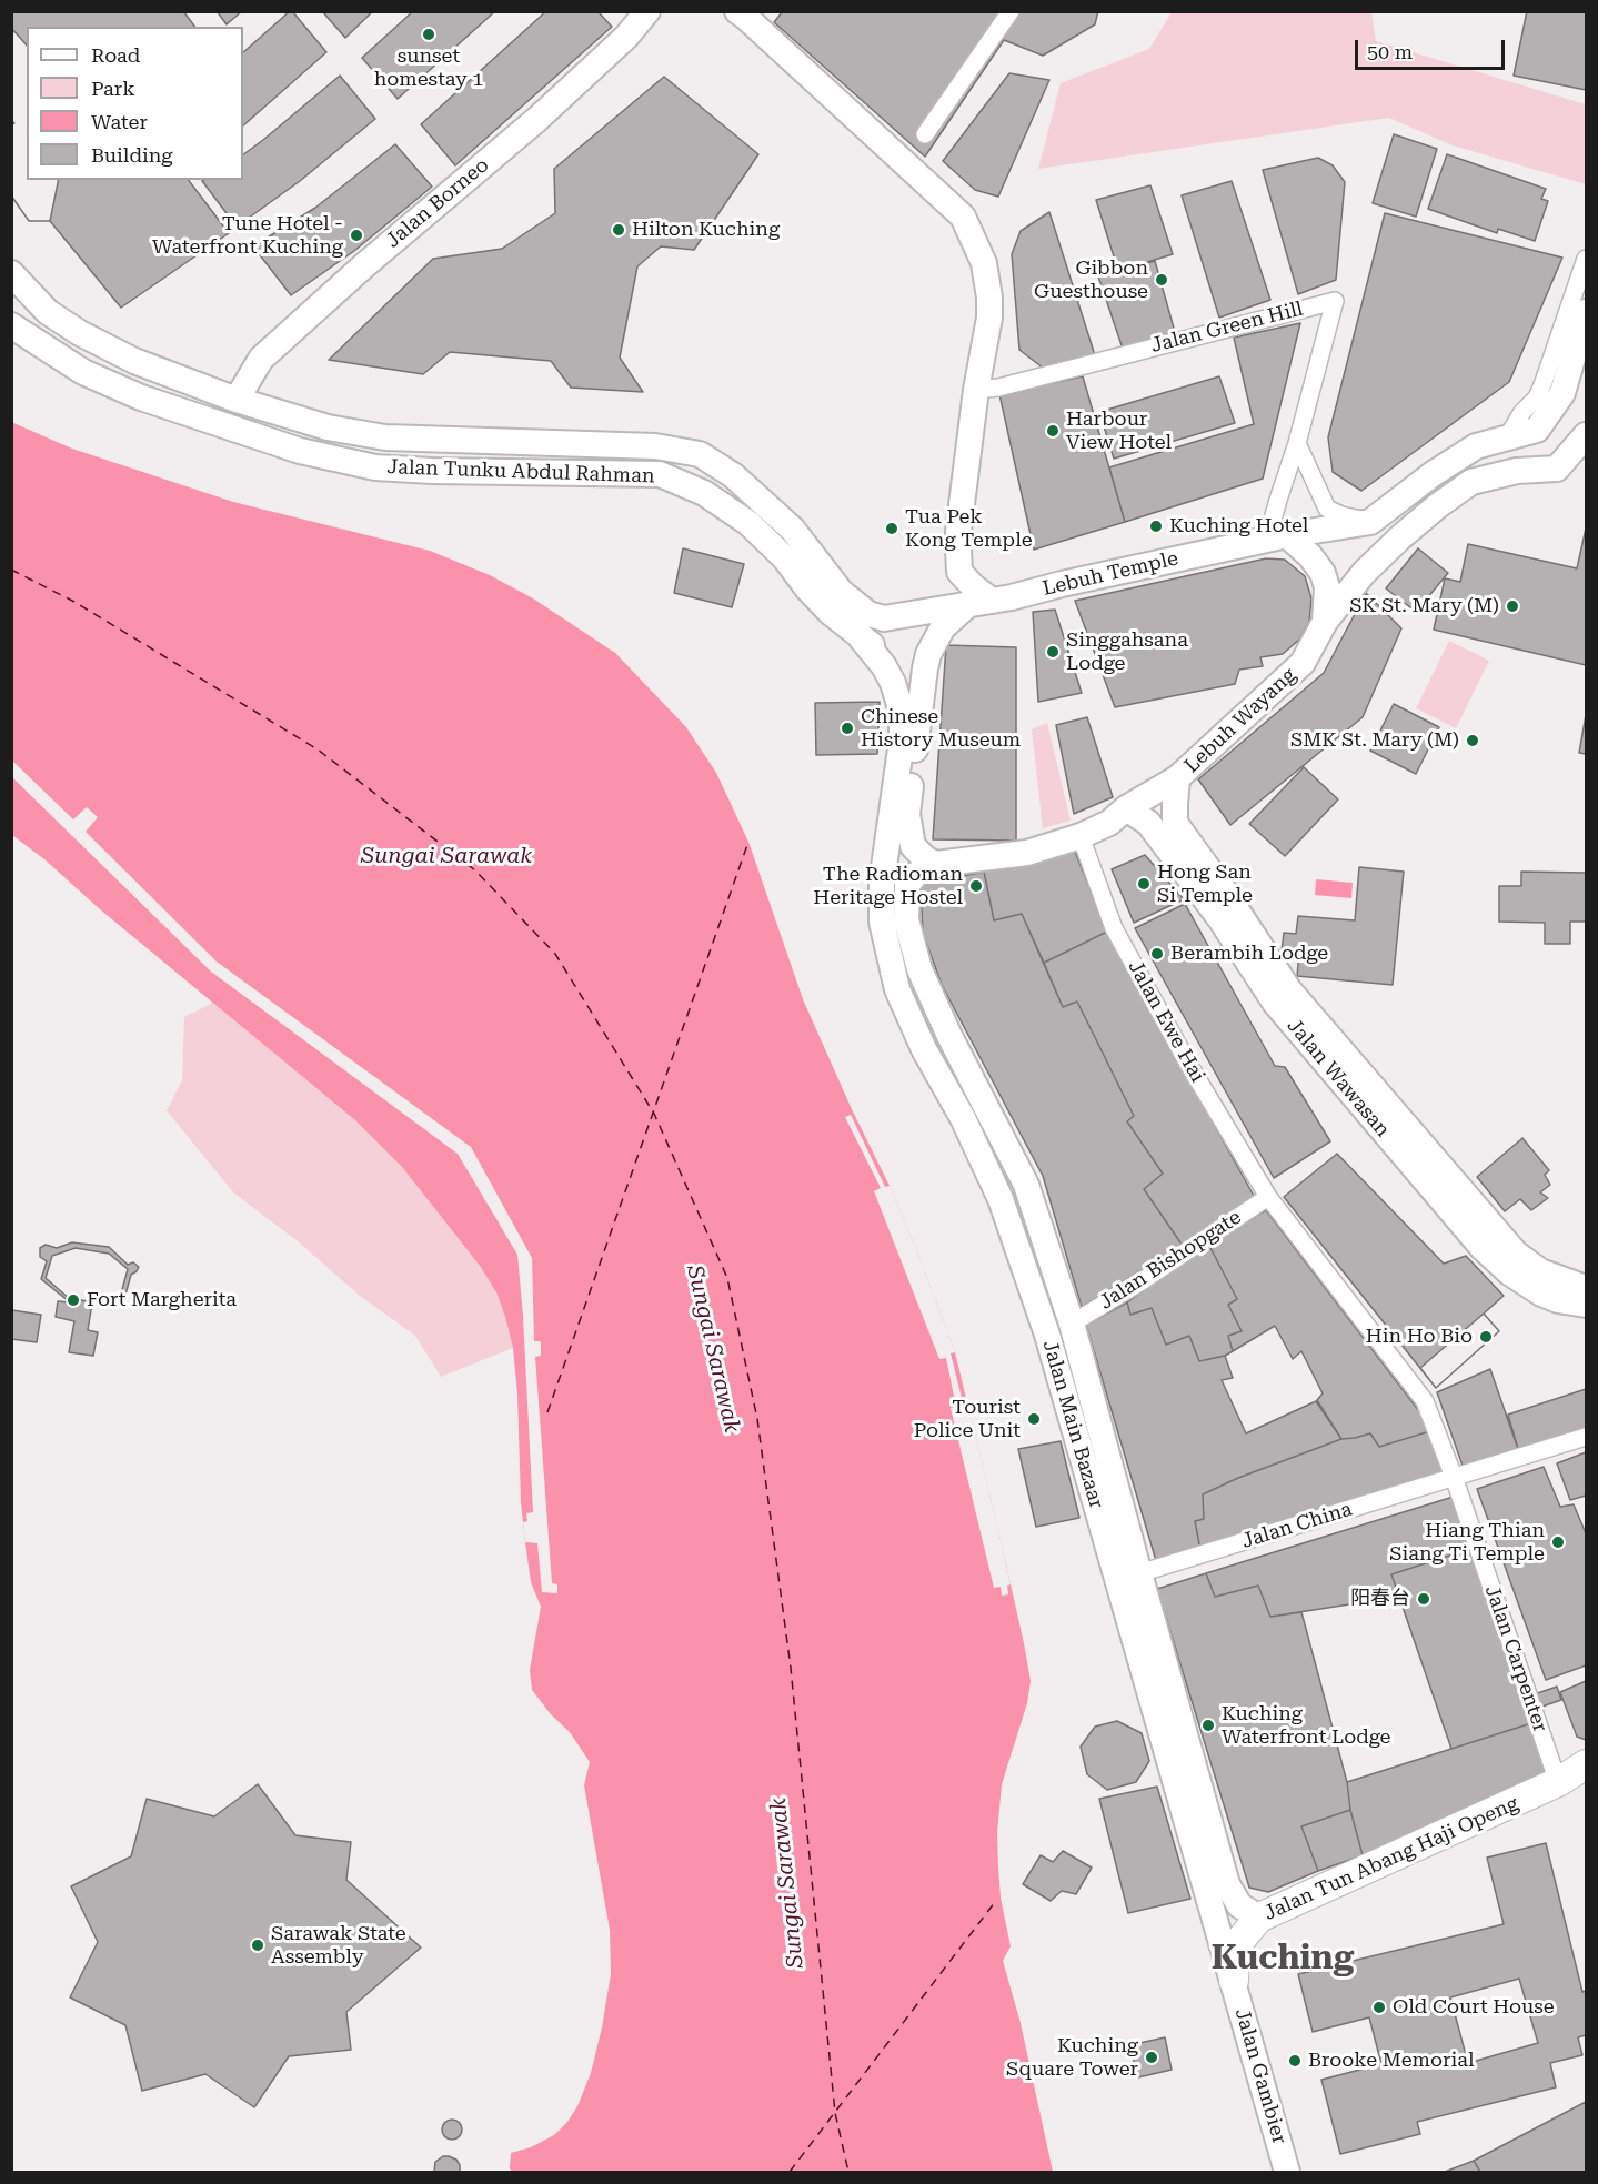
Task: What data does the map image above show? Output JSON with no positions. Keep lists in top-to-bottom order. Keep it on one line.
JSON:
{"streets":{"main road":["Jalan Borneo","Jalan Tunku Abdul Rahman","Lebuh Temple","Lebuh Wayang","Jalan Wawasan","Jalan Main Bazaar","Jalan Tun Abang Haji Openg","Jalan Gambier"],"street":["Jalan Green Hill","Jalan Ewe Hai","Jalan Bishopgate","Jalan China","Jalan Carpenter"]},"crossings":[["Jalan Borneo","Jalan Tunku Abdul Rahman"],["Jalan Green Hill","Lebuh Temple"],["Jalan Tunku Abdul Rahman","Lebuh Temple"],["Jalan Tunku Abdul Rahman","Jalan Main Bazaar"],["Lebuh Wayang","Jalan Ewe Hai"],["Lebuh Wayang","Jalan Wawasan"],["Lebuh Wayang","Jalan Main Bazaar"],["Jalan Ewe Hai","Jalan Bishopgate"],["Jalan Ewe Hai","Jalan Carpenter"],["Jalan Bishopgate","Jalan Main Bazaar"],["Jalan Bishopgate","Jalan Carpenter"],["Jalan Main Bazaar","Jalan China"],["Jalan Main Bazaar","Jalan Tun Abang Haji Openg"],["Jalan Main Bazaar","Jalan Gambier"],["Jalan China","Jalan Carpenter"],["Jalan Carpenter","Jalan Tun Abang Haji Openg"],["Jalan Tun Abang Haji Openg","Jalan Gambier"]],"districts":["Kuching"],"water":["Sungai Sarawak"],"places":["sunset homestay 1","Hilton Kuching","Tune Hotel - Waterfront Kuching","Gibbon Guesthouse","Harbour View Hotel","Kuching Hotel","Tua Pek Kong Temple","SK St. Mary (M)","Singgahsana Lodge","Chinese History Museum","SMK St. Mary (M)","Hong San Si Temple","The Radioman Heritage Hostel","Berambih Lodge","Fort Margherita","Hin Ho Bio","Tourist Police Unit","Hiang Thian Siang Ti Temple","阳春台","Kuching Waterfront Lodge","Sarawak State Assembly","Old Court House","Kuching Square Tower","Brooke Memorial"],"legend":["Road","Park","Water","Building"],"scale_bar":"50 m"}
